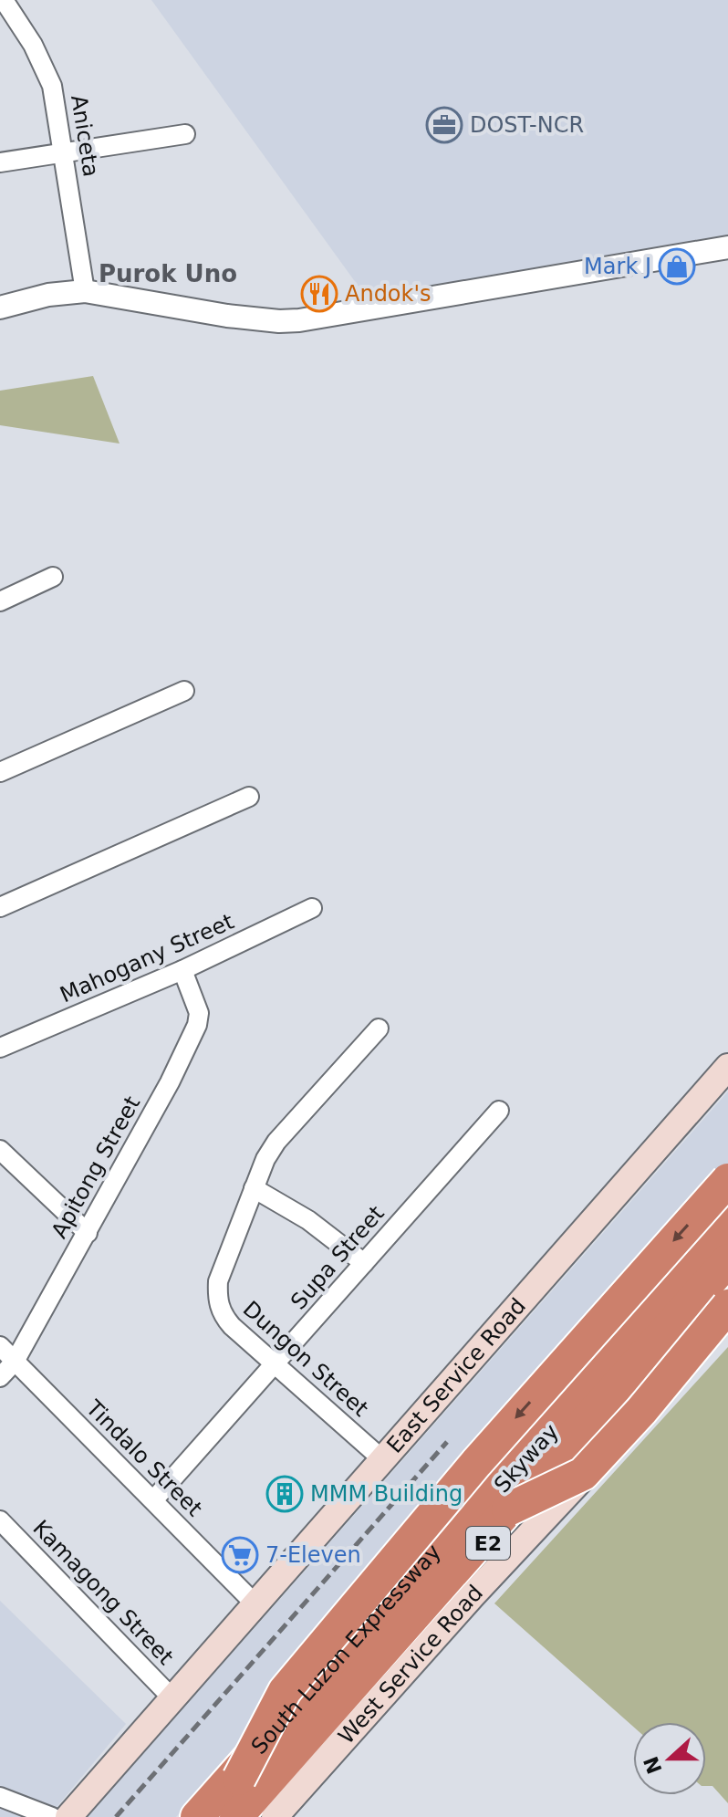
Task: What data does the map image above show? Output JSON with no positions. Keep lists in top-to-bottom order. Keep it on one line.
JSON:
{"streets":{"highway":["Skyway","E2","South Luzon Expressway"],"main road":["East Service Road","West Service Road"],"street":["Aniceta","Mahogany Street","Apitong Street","Supa Street","Dungon Street","Tindalo Street","Kamagong Street"]},"crossings":[["Mahogany Street","Apitong Street"],["Apitong Street","Tindalo Street"],["Supa Street","Dungon Street"],["Supa Street","Tindalo Street"],["Dungon Street","East Service Road"],["East Service Road","Tindalo Street"],["East Service Road","Kamagong Street"]],"districts":["Purok Uno"],"places":{"office":["DOST-NCR"],"shop":["Mark J"],"restaurant":["Andok's"],"building":["MMM Building"],"supermarket":["7-Eleven"]},"north":"left"}
